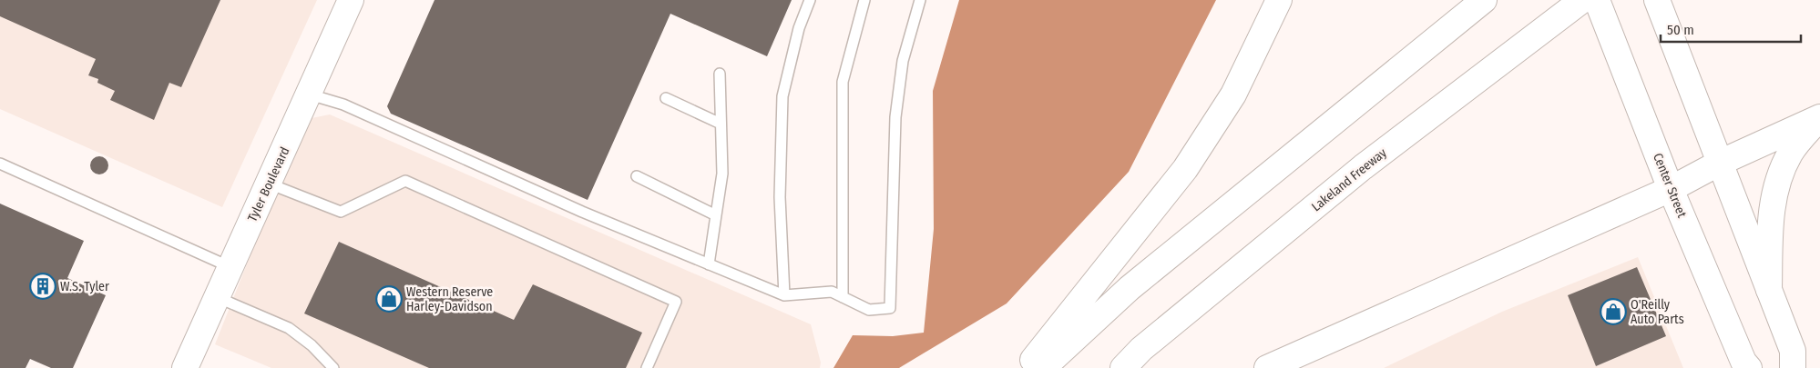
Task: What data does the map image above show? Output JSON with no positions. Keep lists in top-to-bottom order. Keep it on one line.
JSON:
{"streets":{"main road":["Lakeland Freeway","Tyler Boulevard","Center Street"]},"places":{"building":["W.S. Tyler"],"shop":["Western Reserve Harley-Davidson","O'Reilly Auto Parts"]},"scale_bar":"50 m"}
